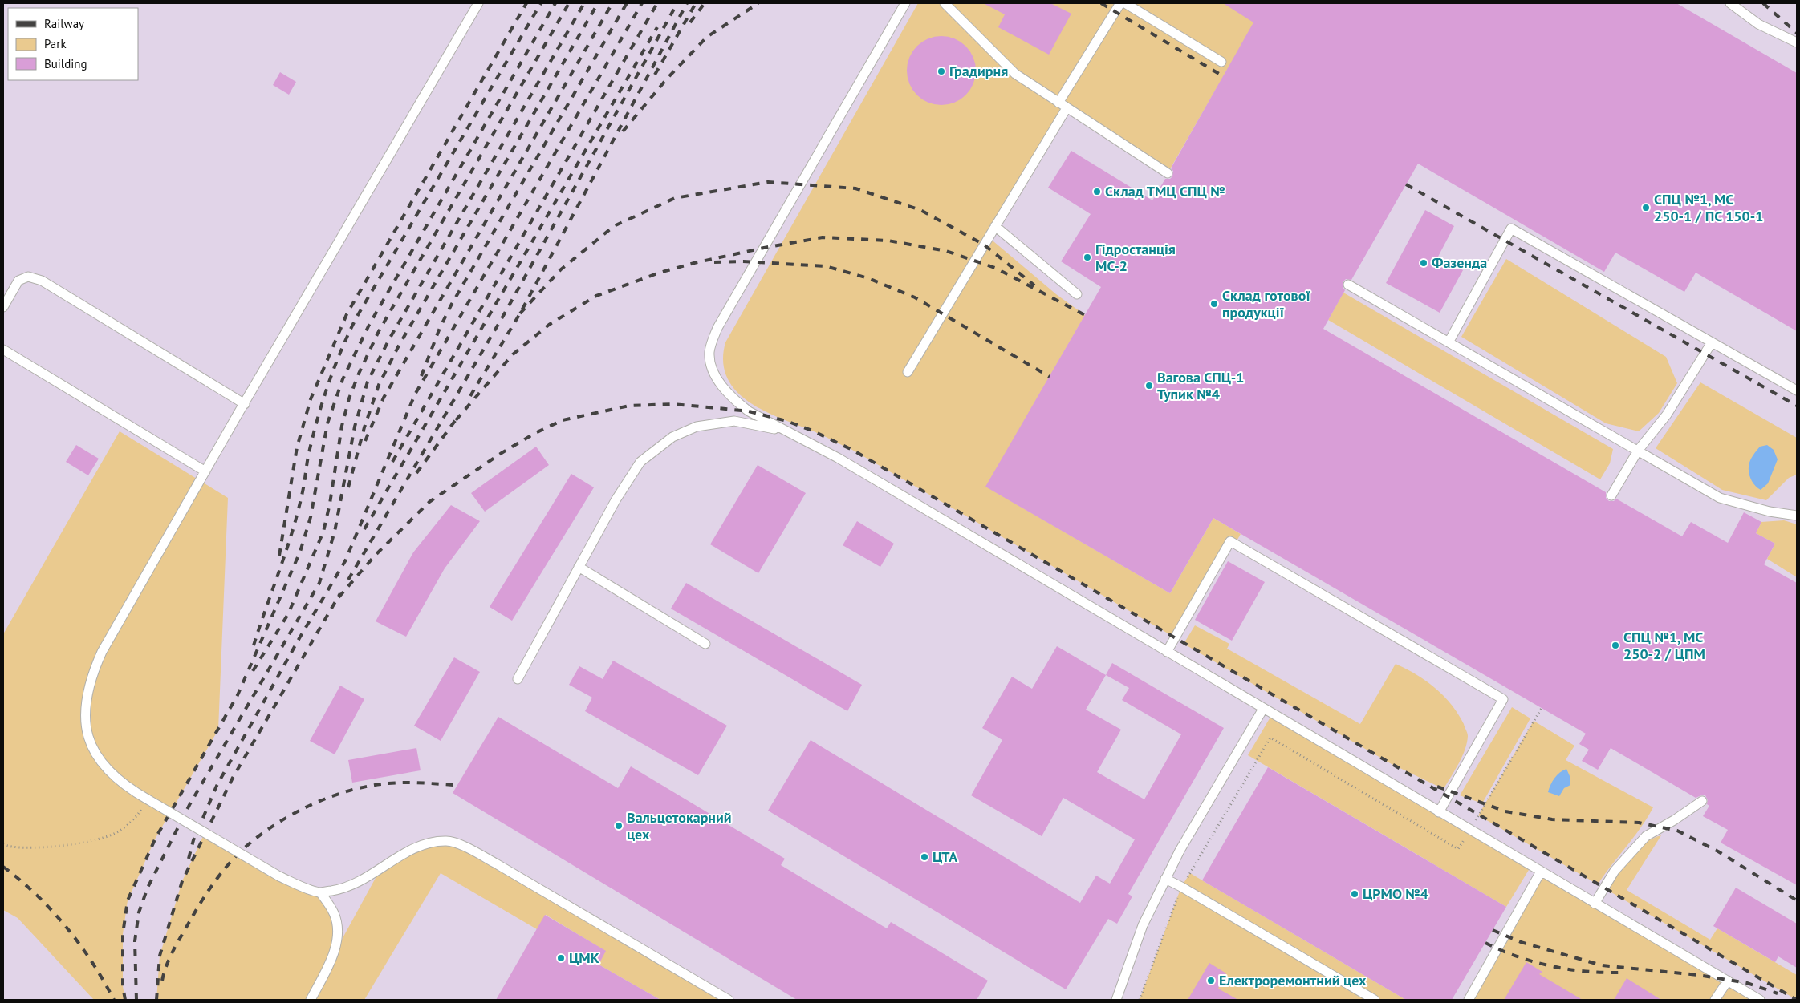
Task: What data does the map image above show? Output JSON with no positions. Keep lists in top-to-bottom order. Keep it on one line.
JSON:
{"places":["Градирня","Склад ТМЦ СПЦ №","СПЦ №1, МС 250-1 / ПС 150-1","Гідростанція МС-2","Фазенда","Склад готової продукції","Вагова СПЦ-1 Тупик №4","СПЦ №1, МС 250-2 / ЦПМ","Вальцетокарний цех","ЦТА","ЦРМО №4","ЦМК","Електроремонтний цех"],"legend":["Railway","Park","Building"]}
